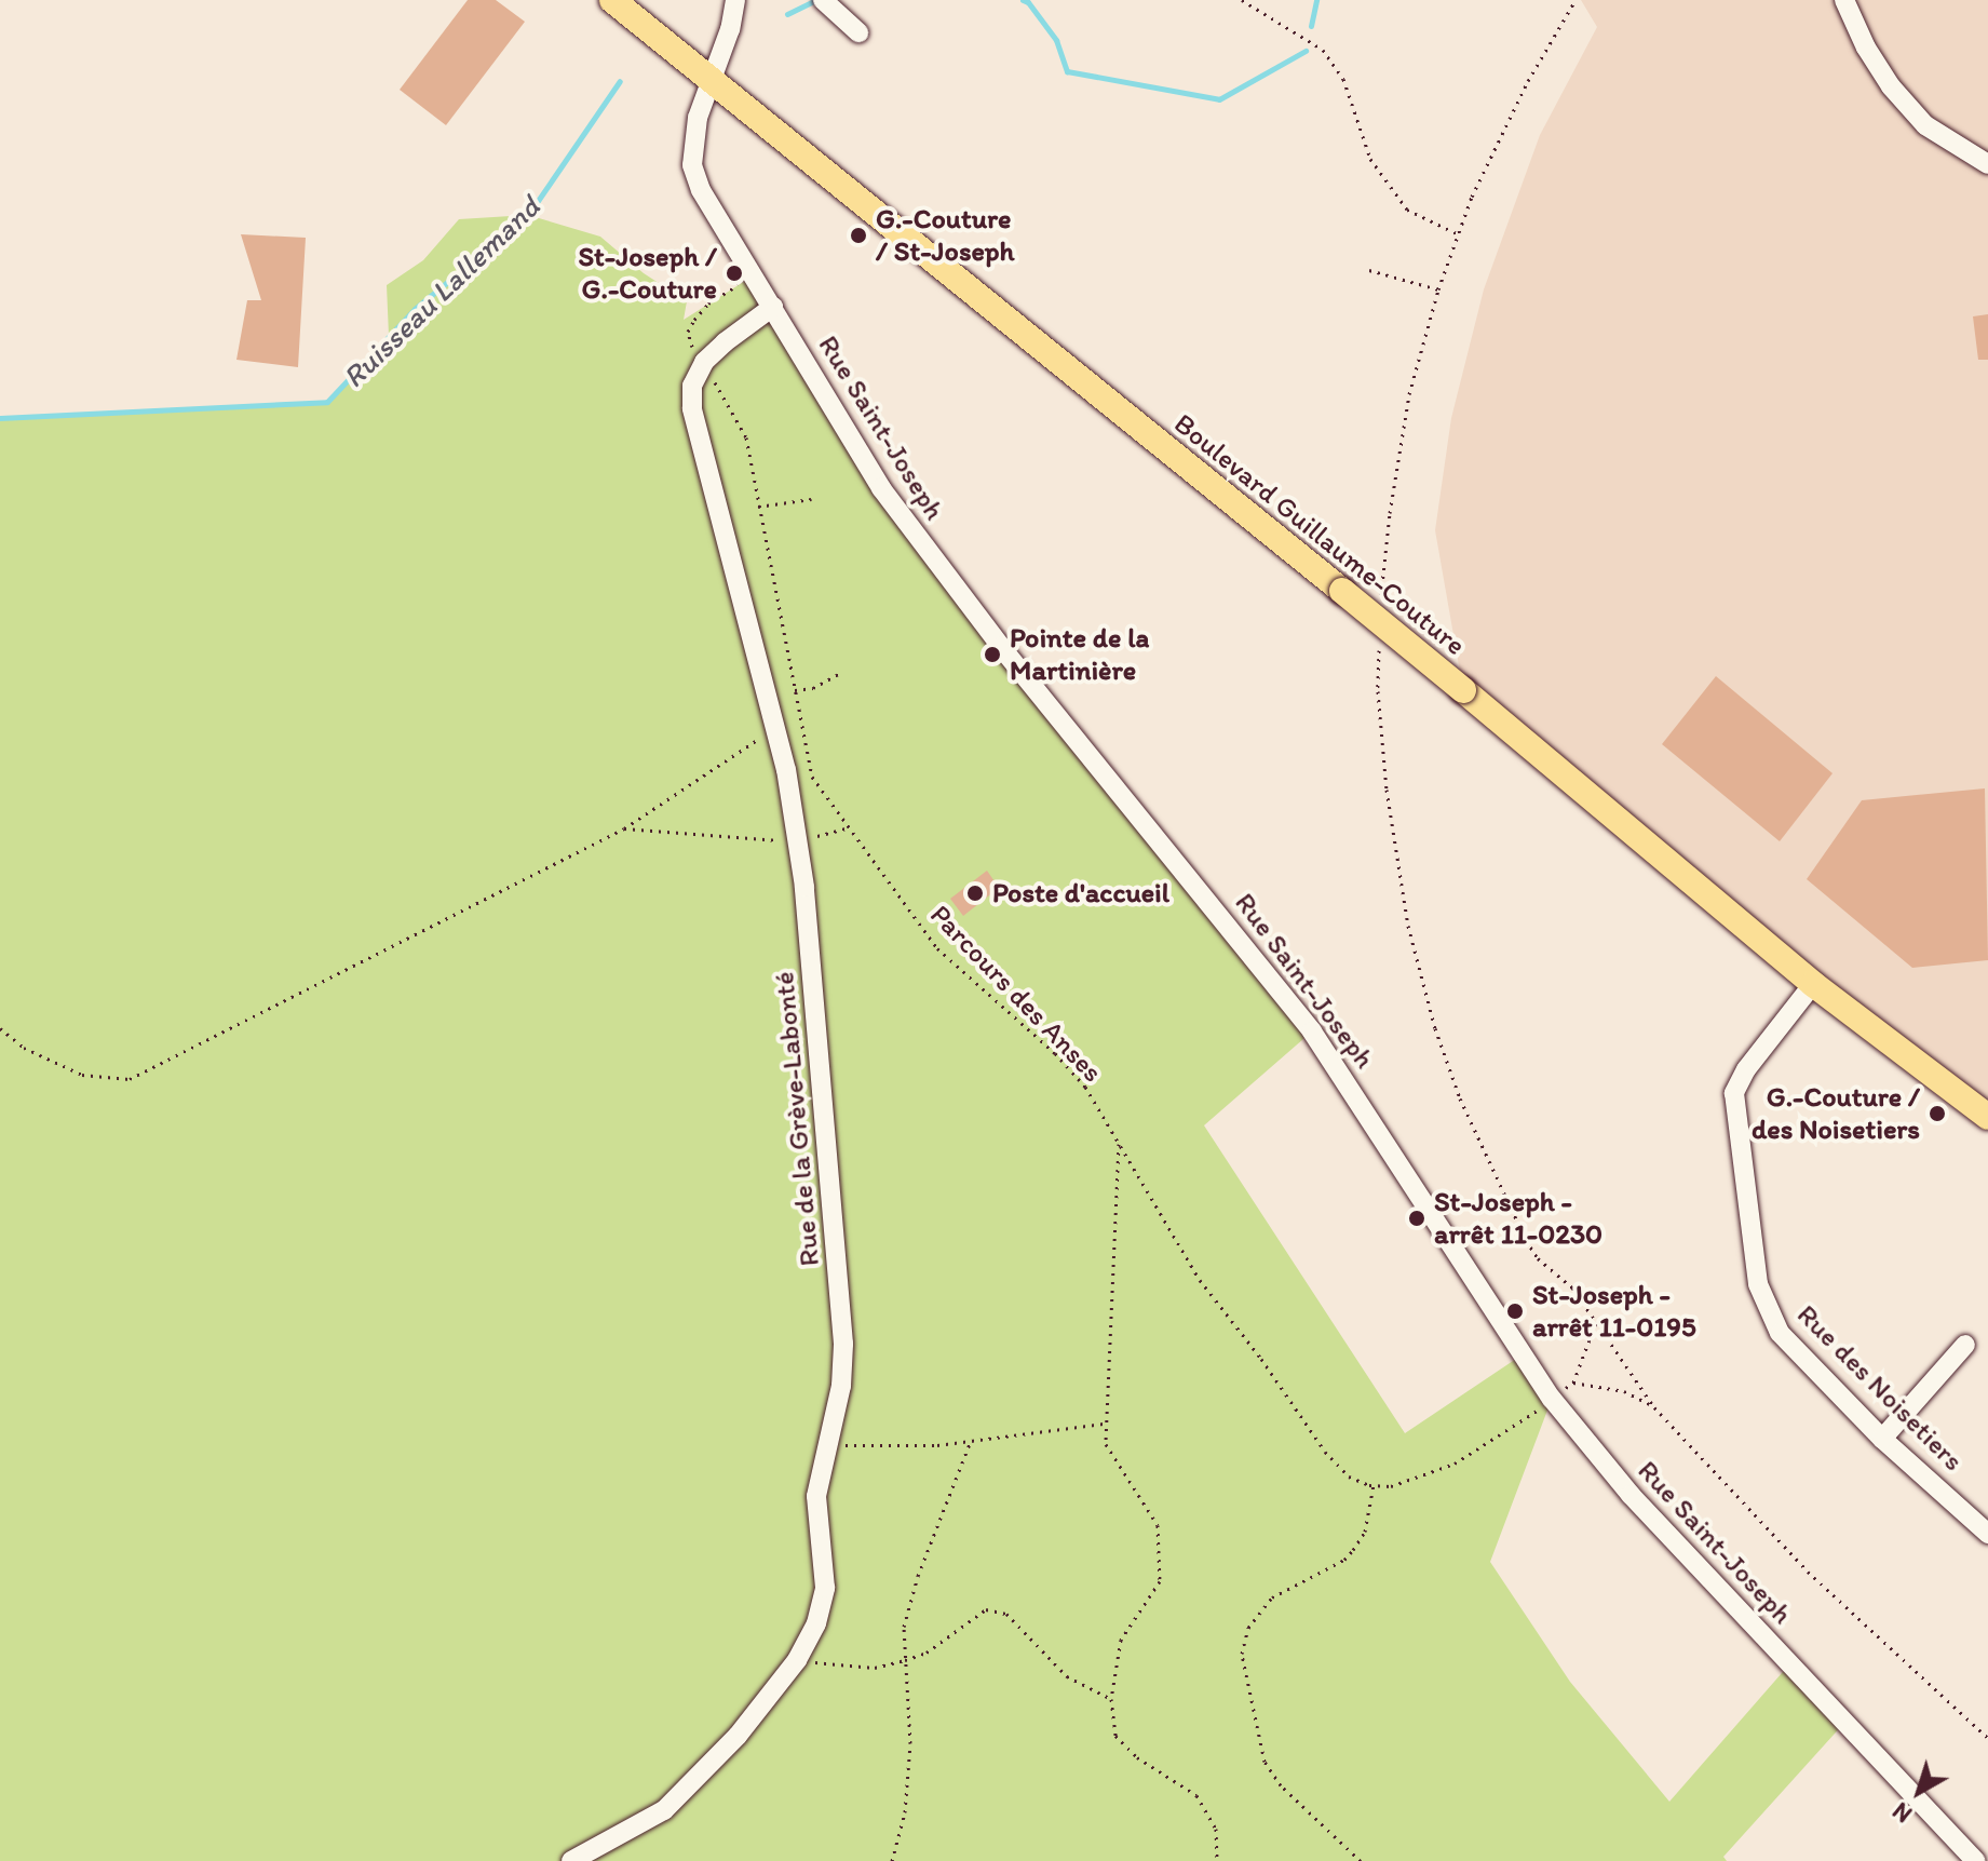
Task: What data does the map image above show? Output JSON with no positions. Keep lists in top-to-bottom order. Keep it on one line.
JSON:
{"streets":{"main road":["Boulevard Guillaume-Couture"],"street":["Rue Saint-Joseph","Rue de la Grève-Labonté","Rue des Noisetiers"],"path":["Parcours des Anses"]},"crossings":[["Rue Saint-Joseph","Boulevard Guillaume-Couture"],["Rue Saint-Joseph","Parcours des Anses"],["Boulevard Guillaume-Couture","Rue des Noisetiers"],["Parcours des Anses","Rue de la Grève-Labonté"]],"water":["Ruisseau Lallemand"],"places":["G.-Couture / St-Joseph","St-Joseph / G.-Couture","Pointe de la Martinière","Poste d'accueil","G.-Couture / des Noisetiers","St-Joseph - arrêt 11-0230","St-Joseph - arrêt 11-0195"],"north":"bottom left"}
